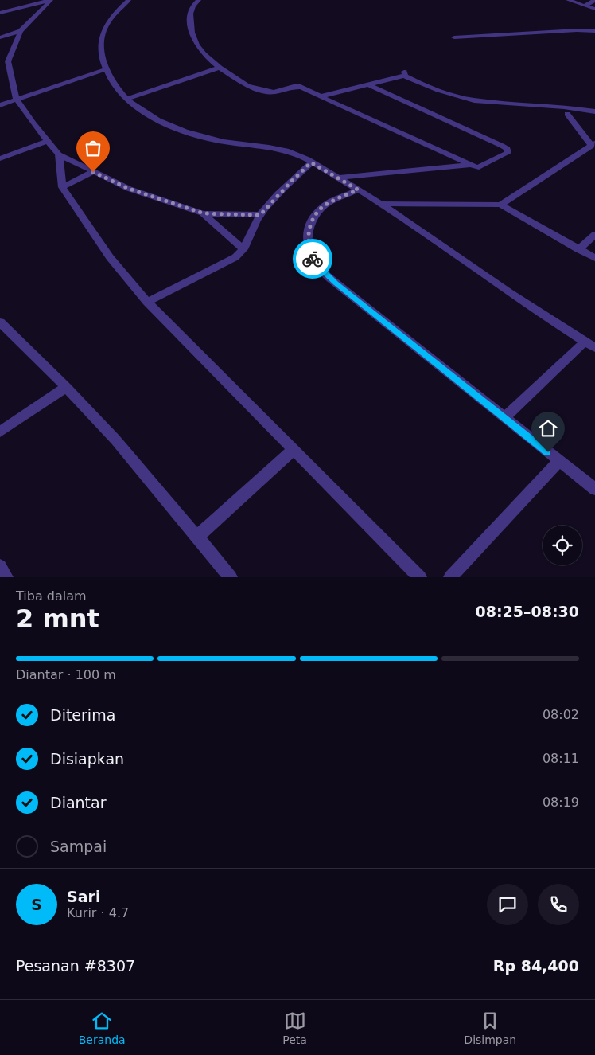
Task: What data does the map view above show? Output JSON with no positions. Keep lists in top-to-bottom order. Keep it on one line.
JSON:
{"page":{"heading":["2 mnt","Tiba dalam","08:25–08:30"],"panel":["Sari","Kurir · 4.7","Pesanan #8307","Rp 84,400"],"bar":"Diantar · 100 m","list":[["Diterima","08:02"],["Disiapkan","08:11"],["Diantar","08:19"],"Sampai"],"round":"S","tabs":["Beranda","Peta","Disimpan"]}}
